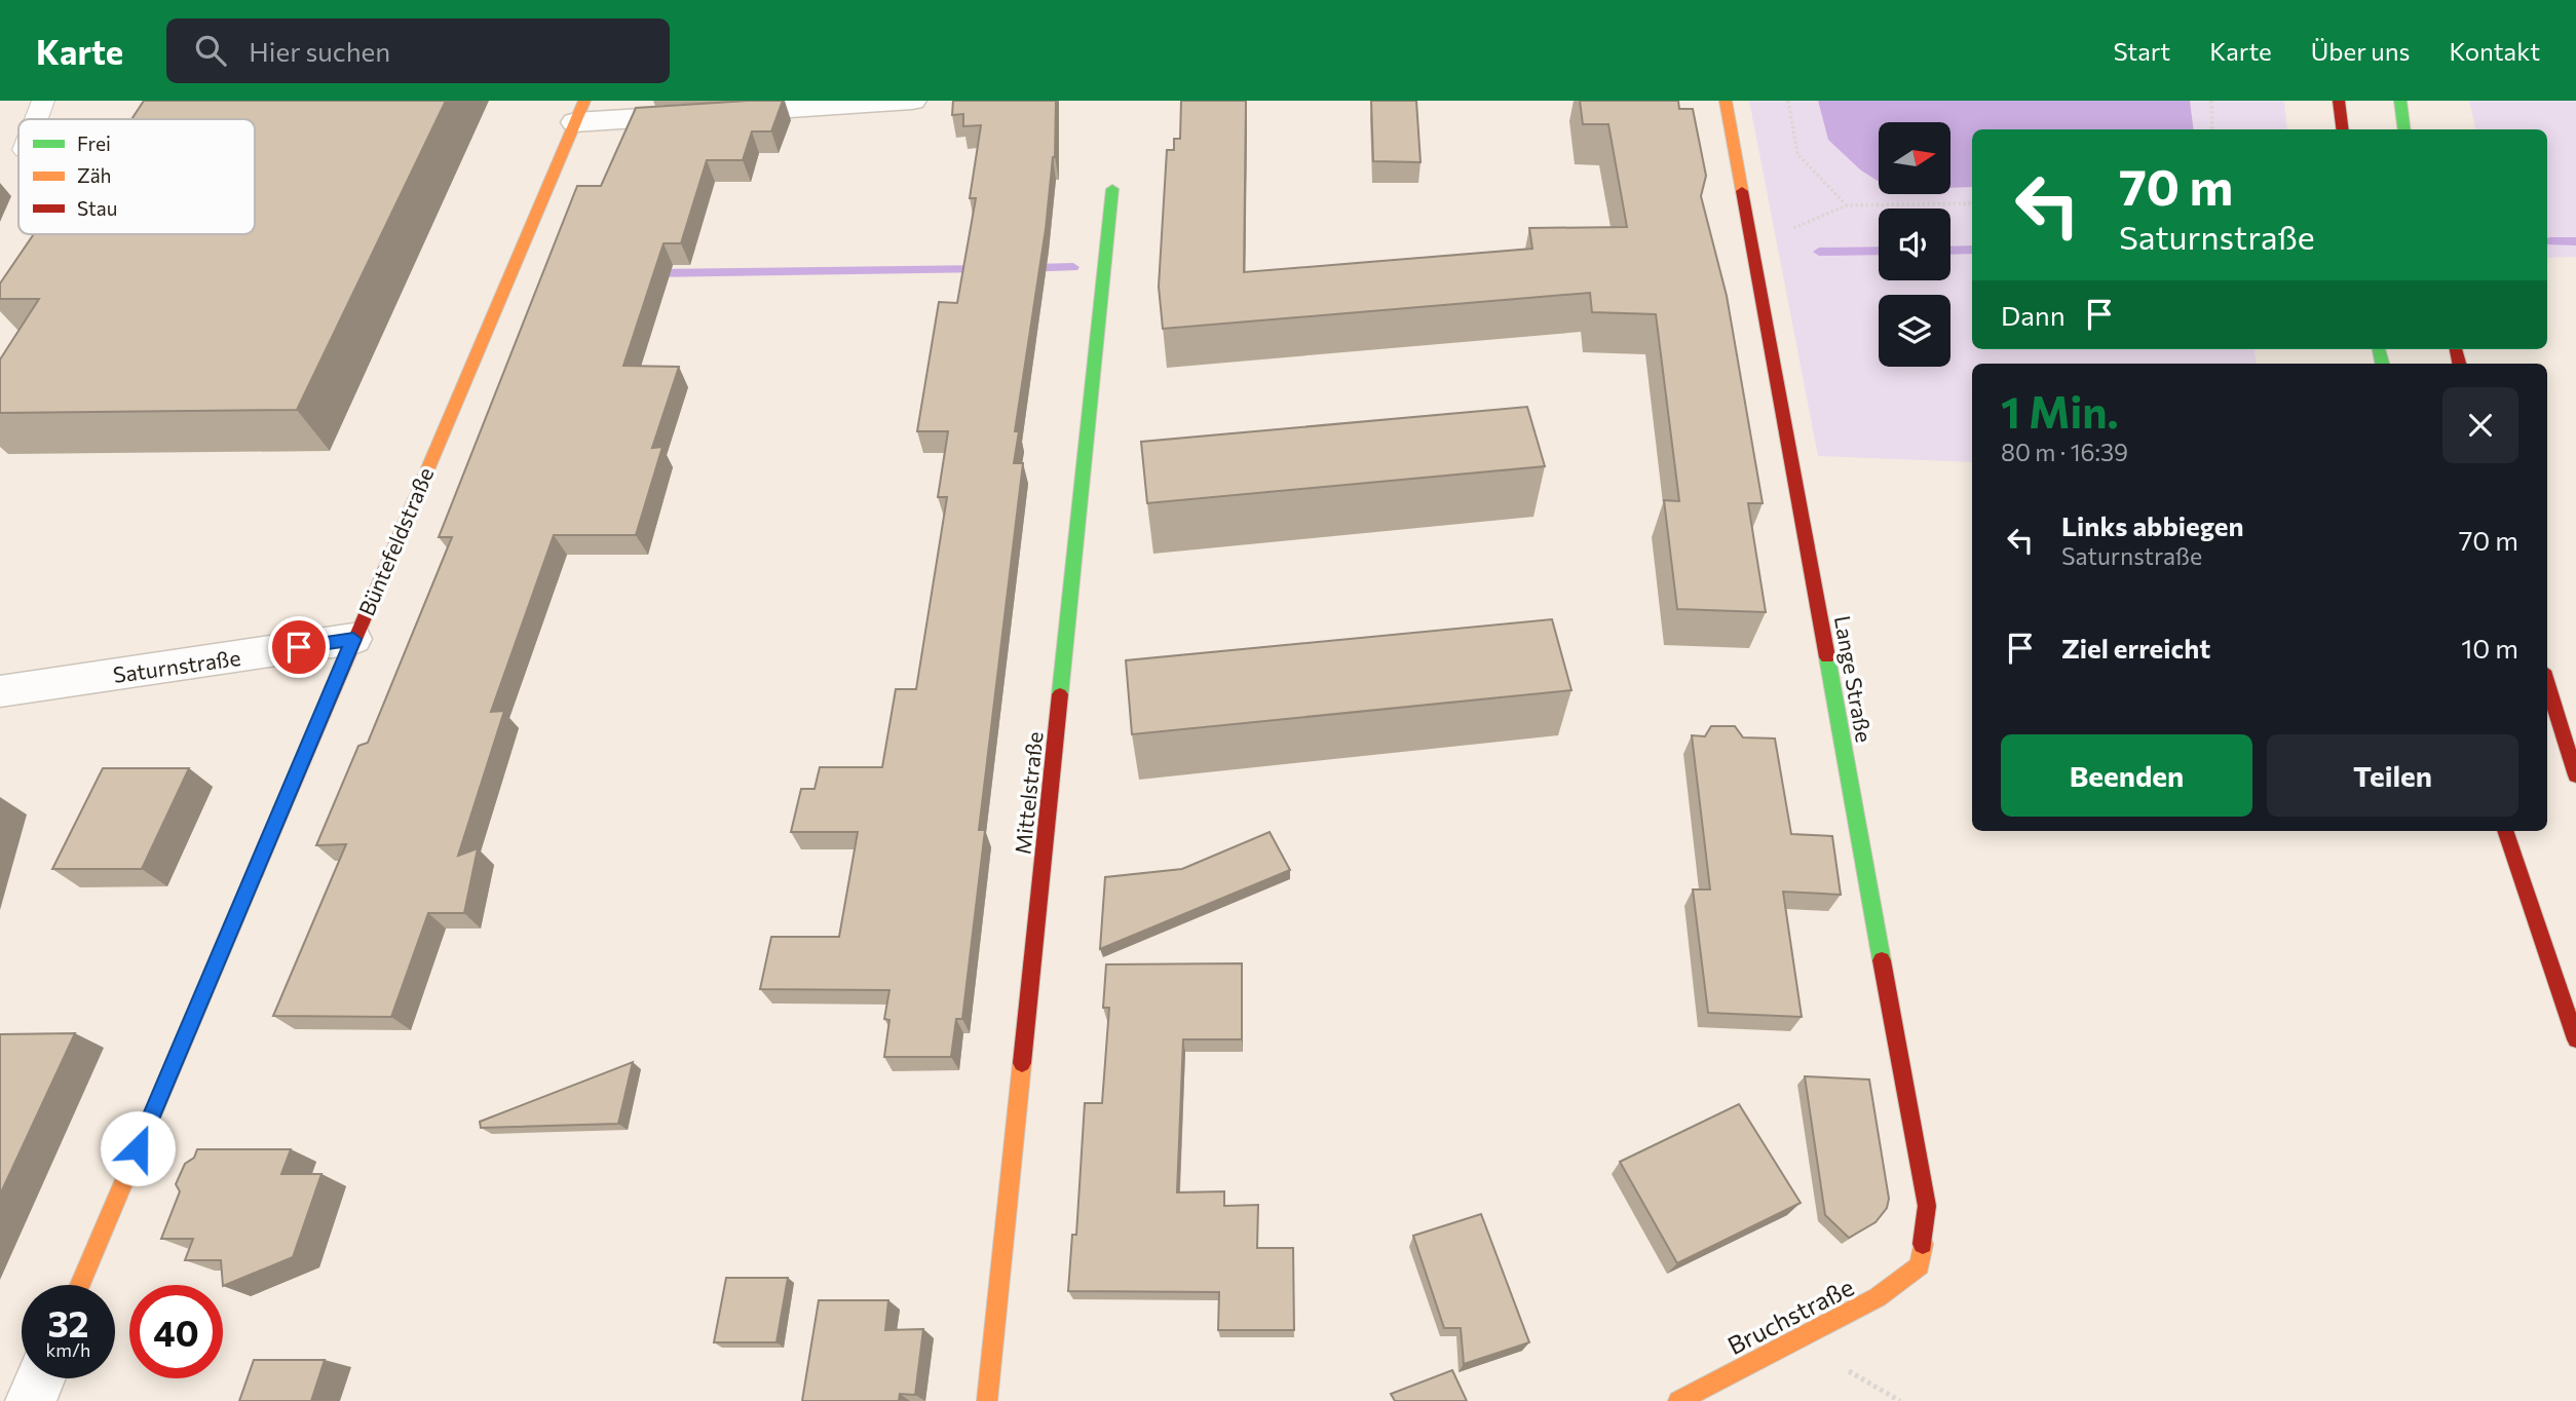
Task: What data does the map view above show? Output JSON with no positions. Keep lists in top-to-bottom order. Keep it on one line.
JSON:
{"streets":{"main road":["Büntefeldstraße","Lange Straße","Mittelstraße","Bruchstraße"],"street":["Saturnstraße"]},"crossings":[["Büntefeldstraße","Saturnstraße"],["Lange Straße","Bruchstraße"]],"legend":["Frei","Zäh","Stau"],"north":"right","page":{"header":"Karte","search":"Hier suchen","nav":["Start","Karte","Über uns","Kontakt"],"turn":["70 m","Saturnstraße"],"then":"Dann","heading":["1 Min.","80 m · 16:39"],"list":[{"name":"Links abbiegen","note":"Saturnstraße","value":"70 m"},{"name":"Ziel erreicht","value":"10 m"}],"buttons":["Beenden","Teilen"],"speed":"32 km/h","limit":"40"}}
